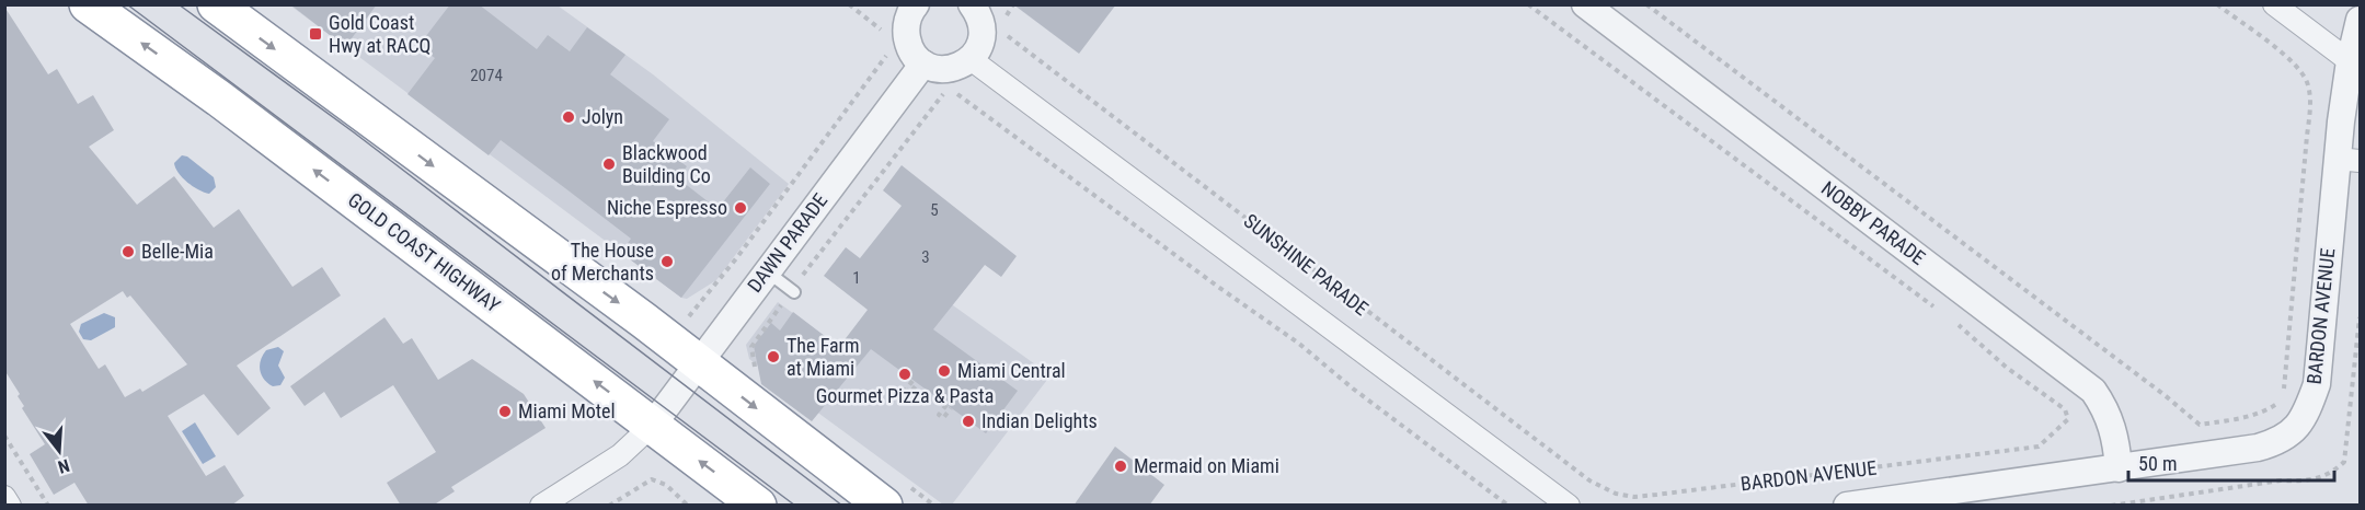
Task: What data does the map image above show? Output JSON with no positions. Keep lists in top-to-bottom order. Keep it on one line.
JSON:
{"streets":{"highway":["GOLD COAST HIGHWAY"],"street":["NOBBY PARADE","DAWN PARADE","SUNSHINE PARADE","BARDON AVENUE"]},"crossings":[["NOBBY PARADE","BARDON AVENUE"],["DAWN PARADE","GOLD COAST HIGHWAY"],["SUNSHINE PARADE","BARDON AVENUE"]],"places":{"transit":["Gold Coast Hwy at RACQ"],"other":["Jolyn","Blackwood Building Co","Niche Espresso","Belle-Mia","The House of Merchants","The Farm at Miami","Miami Central","Gourmet Pizza & Pasta","Miami Motel","Indian Delights","Mermaid on Miami"]},"house_numbers":["2074","5","3","1"],"scale_bar":"50 m","north":"bottom"}
